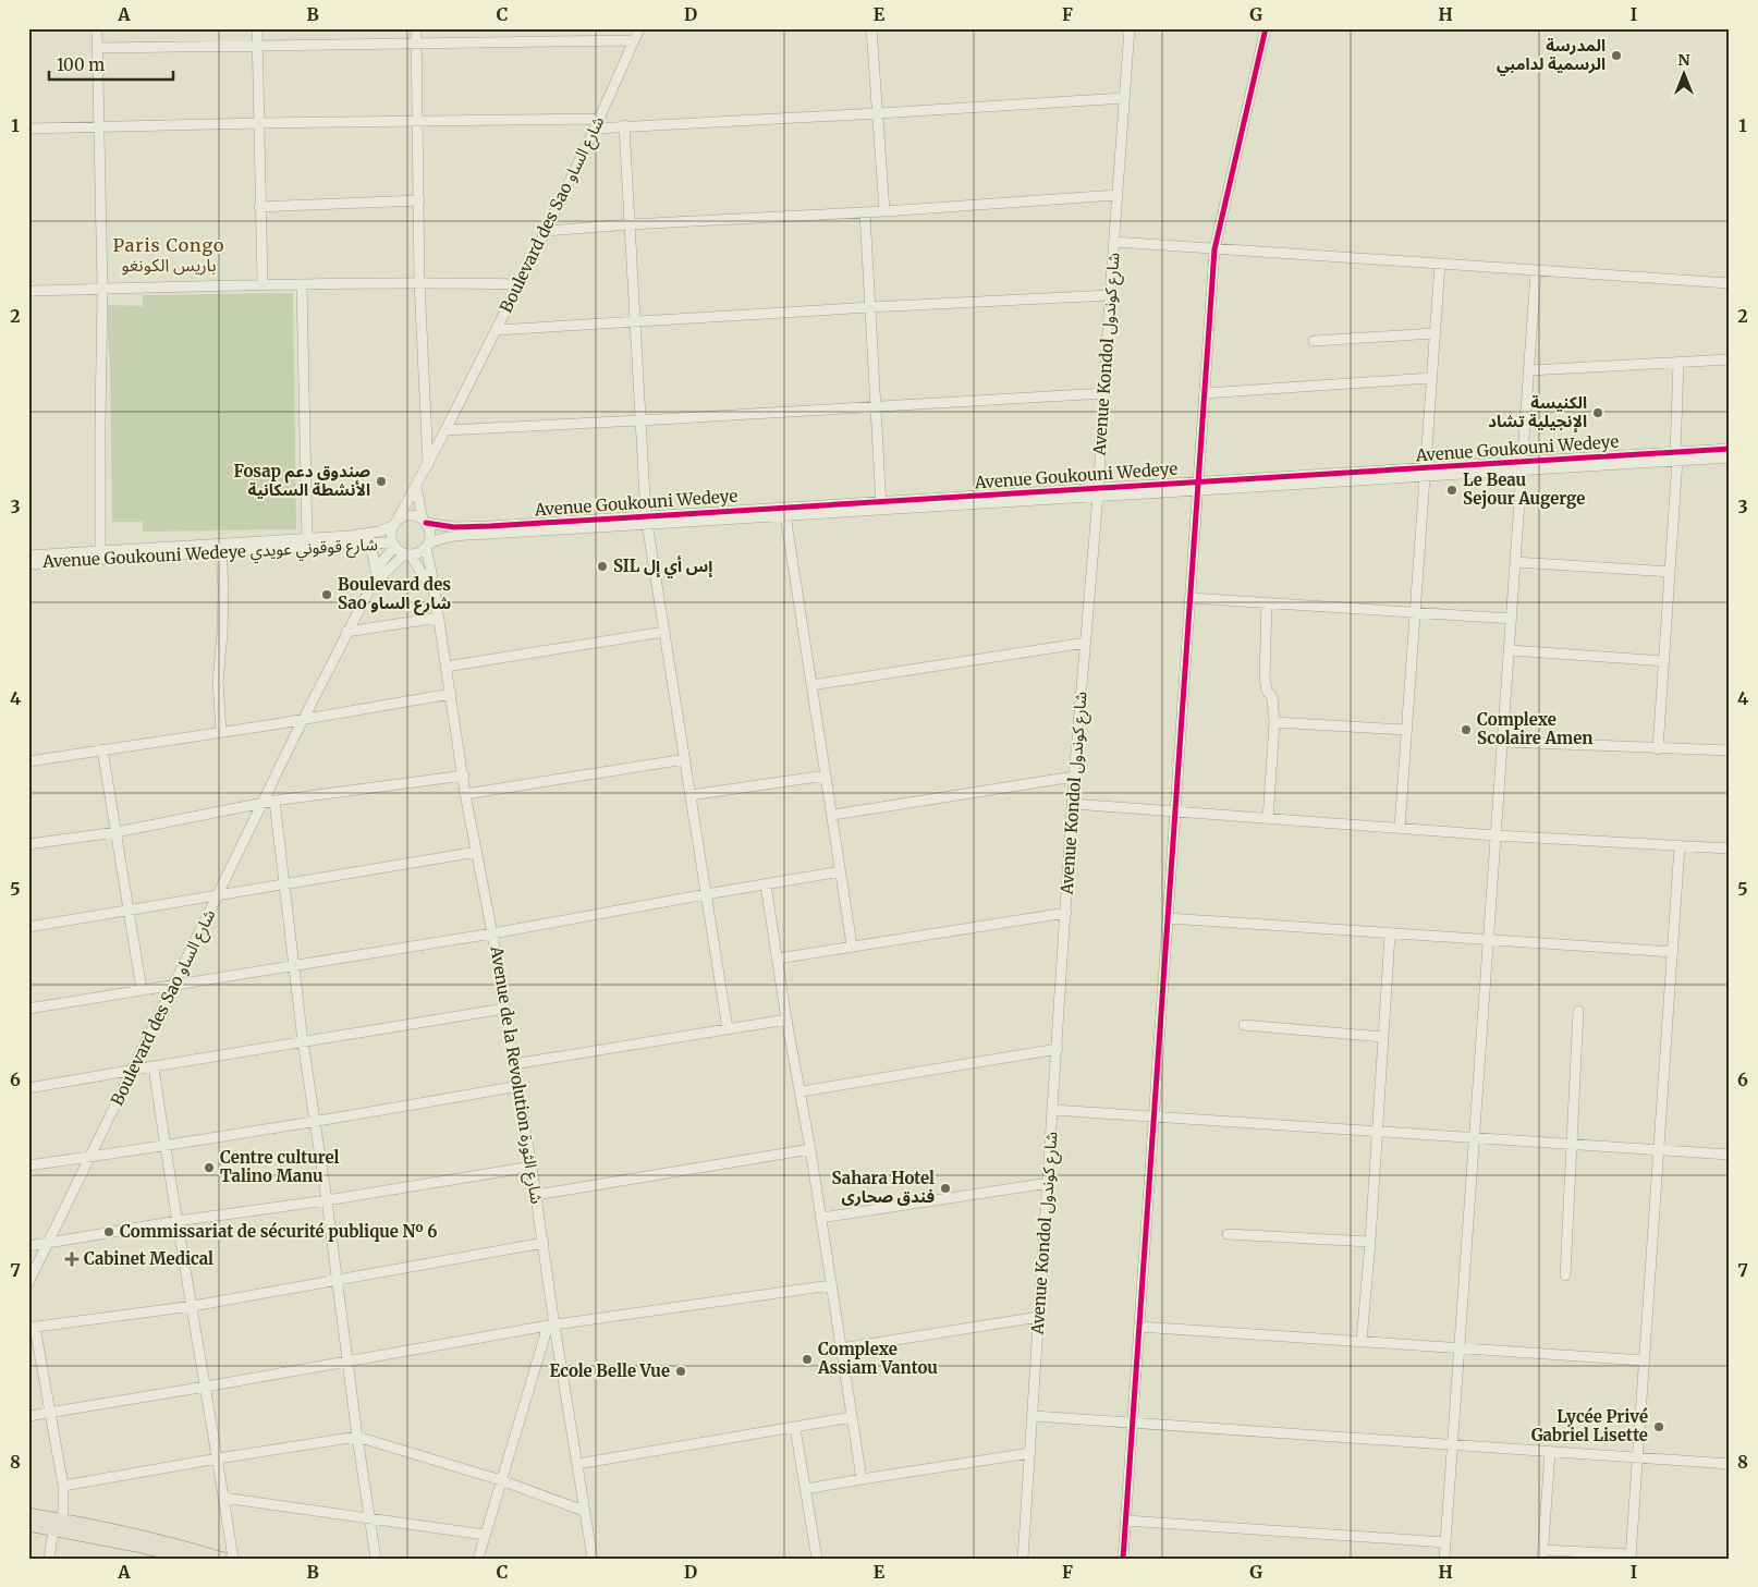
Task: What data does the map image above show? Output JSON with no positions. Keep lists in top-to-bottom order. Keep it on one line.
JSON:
{"streets":{"street":["Boulevard des Sao شارع الساو","Avenue Kondol شارع كوندول","Avenue Goukouni Wedeye","Avenue Goukouni Wedeye شارع قوقوني عويدي","Avenue de la Revolution شارع الثورة"]},"crossings":[["Boulevard des Sao شارع الساو","Avenue Goukouni Wedeye"],["Boulevard des Sao شارع الساو","Avenue Goukouni Wedeye شارع قوقوني عويدي"],["Boulevard des Sao شارع الساو","Avenue de la Revolution شارع الثورة"],["Avenue Kondol شارع كوندول","Avenue Goukouni Wedeye"],["Avenue Goukouni Wedeye","Avenue Goukouni Wedeye شارع قوقوني عويدي"],["Avenue Goukouni Wedeye","Avenue de la Revolution شارع الثورة"],["Avenue Goukouni Wedeye شارع قوقوني عويدي","Avenue de la Revolution شارع الثورة"]],"districts":["Paris Congo باريس الكونغو"],"places":{"other":["المدرسة الرسمية لدامبي","الكنيسة الإنجيلية تشاد","Fosap صندوق دعم الأنشطة السكانية","Le Beau Sejour Augerge","SIL إس أي إل","Boulevard des Sao شارع الساو","Complexe Scolaire Amen","Centre culturel Talino Manu","Sahara Hotel فندق صحارى","Commissariat de sécurité publique Nº 6","Complexe Assiam Vantou","Ecole Belle Vue","Lycée Privé Gabriel Lisette"],"health":["Cabinet Medical"]},"scale_bar":"100 m","north":"top","grid":{"columns":["A","B","C","D","E","F","G","H","I"],"rows":["1","2","3","4","5","6","7","8"]}}
